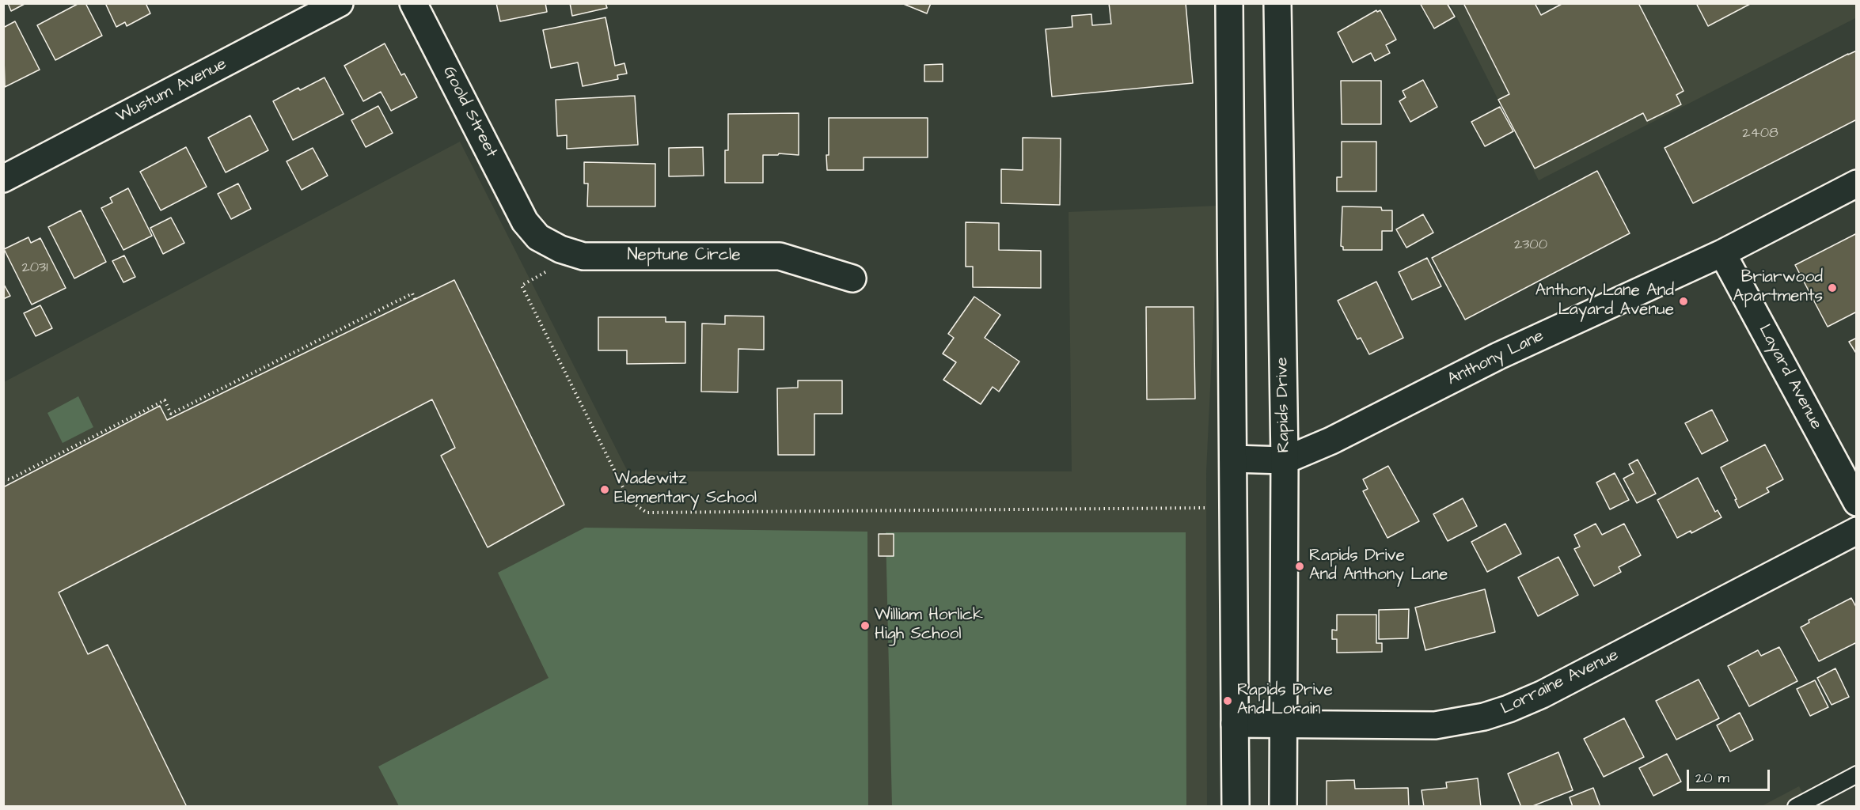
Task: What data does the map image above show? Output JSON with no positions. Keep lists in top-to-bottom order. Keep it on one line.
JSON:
{"streets":{"street":["Wustum Avenue","Goold Street","Neptune Circle","Anthony Lane","Layard Avenue","Rapids Drive","Lorraine Avenue"]},"crossings":[["Goold Street","Neptune Circle"],["Anthony Lane","Layard Avenue"],["Anthony Lane","Rapids Drive"],["Rapids Drive","Lorraine Avenue"]],"places":["Briarwood Apartments","Anthony Lane And Layard Avenue","Wadewitz Elementary School","Rapids Drive And Anthony Lane","William Horlick High School","Rapids Drive And Lorain"],"house_numbers":["2408","2300","2031"],"scale_bar":"20 m"}
